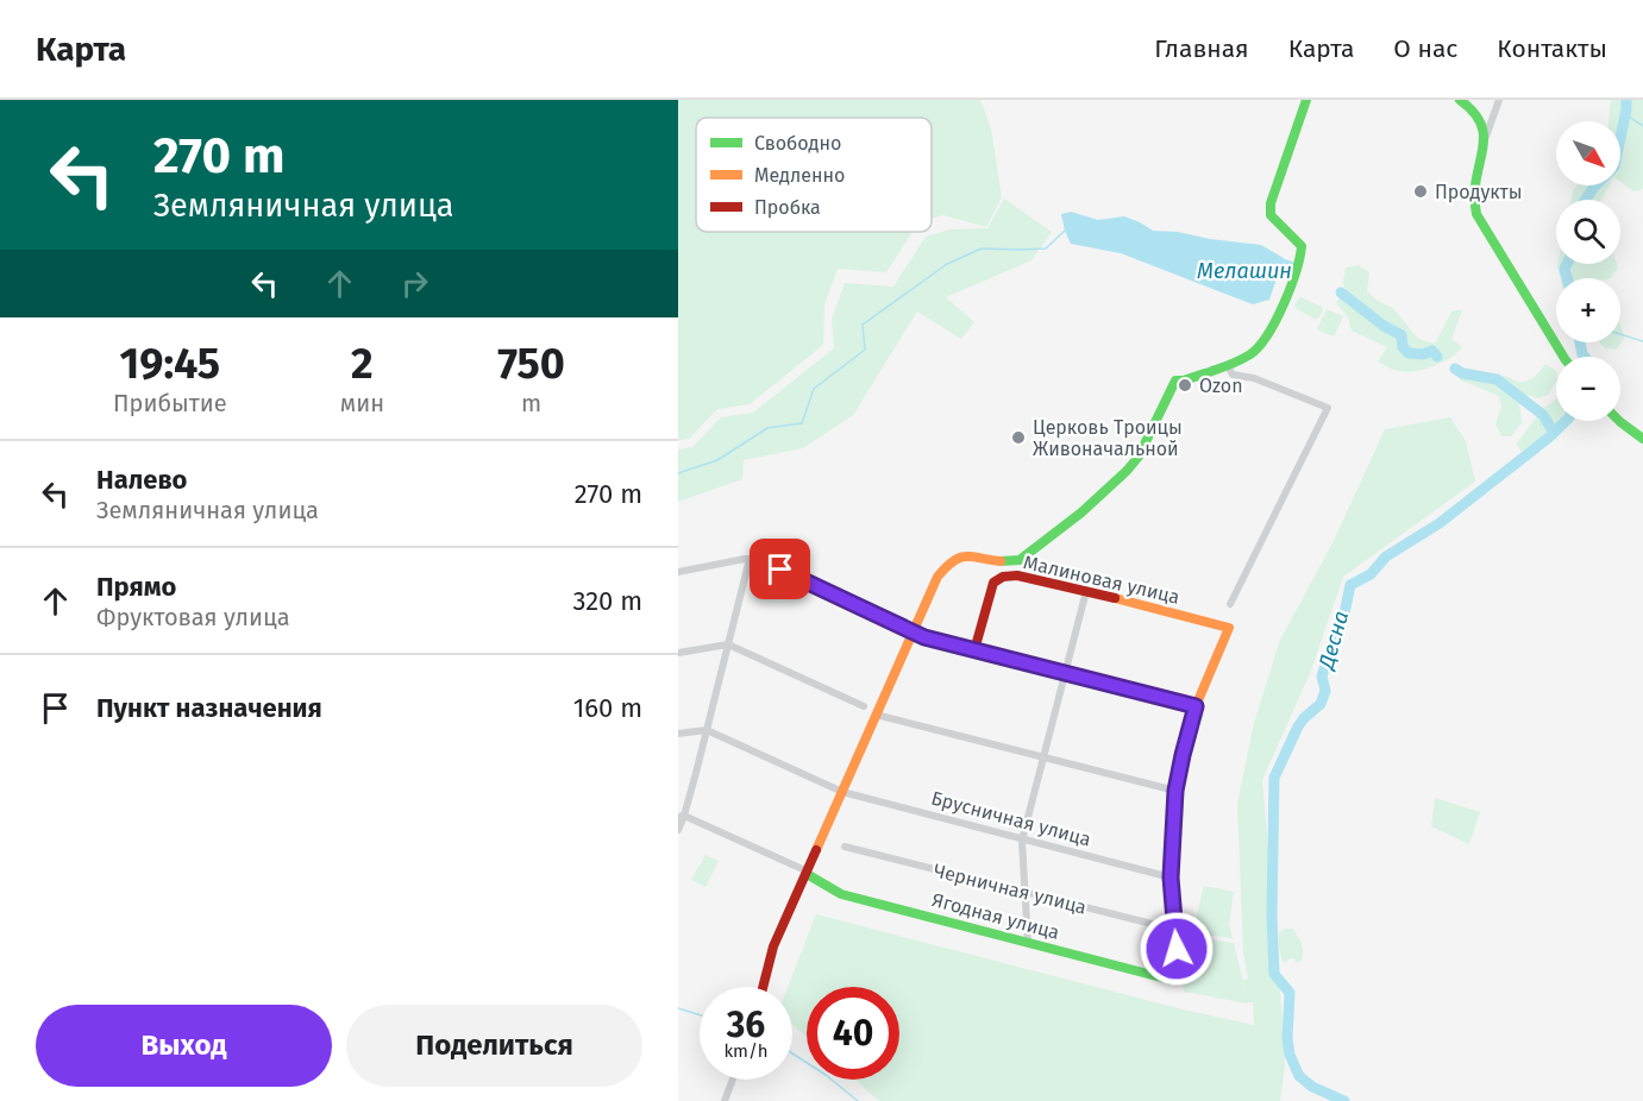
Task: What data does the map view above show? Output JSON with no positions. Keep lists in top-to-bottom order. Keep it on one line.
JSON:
{"streets":{"street":["Малиновая улица","Брусничная улица","Черничная улица","Ягодная улица"]},"crossings":[["Черничная улица","Ягодная улица"]],"water":["Мелашин","Десна"],"places":["Продукты","Ozon","Церковь Троицы Живоначальной"],"legend":["Свободно","Медленно","Пробка"],"north":"bottom right","page":{"header":"Карта","nav":["Главная","Карта","О нас","Контакты"],"turn":["270 m","Земляничная улица"],"map_buttons":["+","−"],"eta":["19:45","Прибытие","2","мин","750","m"],"list":[{"name":"Налево","note":"Земляничная улица","value":"270 m"},{"name":"Прямо","note":"Фруктовая улица","value":"320 m"},{"name":"Пункт назначения","value":"160 m"}],"speed":"36 km/h","limit":"40","buttons":["Выход","Поделиться"]}}
